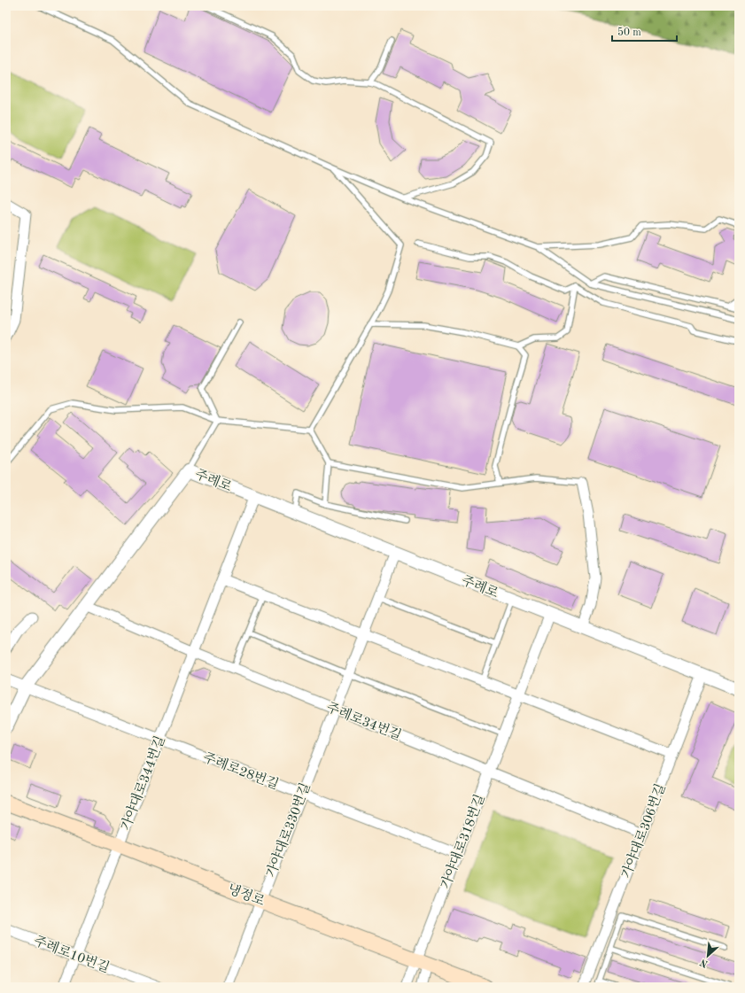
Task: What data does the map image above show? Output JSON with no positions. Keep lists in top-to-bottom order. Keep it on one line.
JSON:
{"streets":{"main road":["냉정로"],"street":["주례로","주례로34번길","주례로28번길","가야대로344번길","가야대로330번길","가야대로306번길","가야대로318번길","주례로10번길"]},"crossings":[["주례로","주례로34번길"],["주례로","주례로28번길"],["주례로","가야대로344번길"],["주례로","가야대로330번길"],["주례로","가야대로306번길"],["주례로","가야대로318번길"],["주례로34번길","가야대로344번길"],["주례로34번길","가야대로330번길"],["주례로34번길","가야대로306번길"],["주례로34번길","가야대로318번길"],["주례로28번길","가야대로344번길"],["주례로28번길","가야대로330번길"],["주례로28번길","가야대로318번길"],["가야대로344번길","냉정로"],["가야대로344번길","주례로10번길"],["가야대로330번길","냉정로"],["가야대로318번길","냉정로"]],"scale_bar":"50 m","north":"bottom left"}
